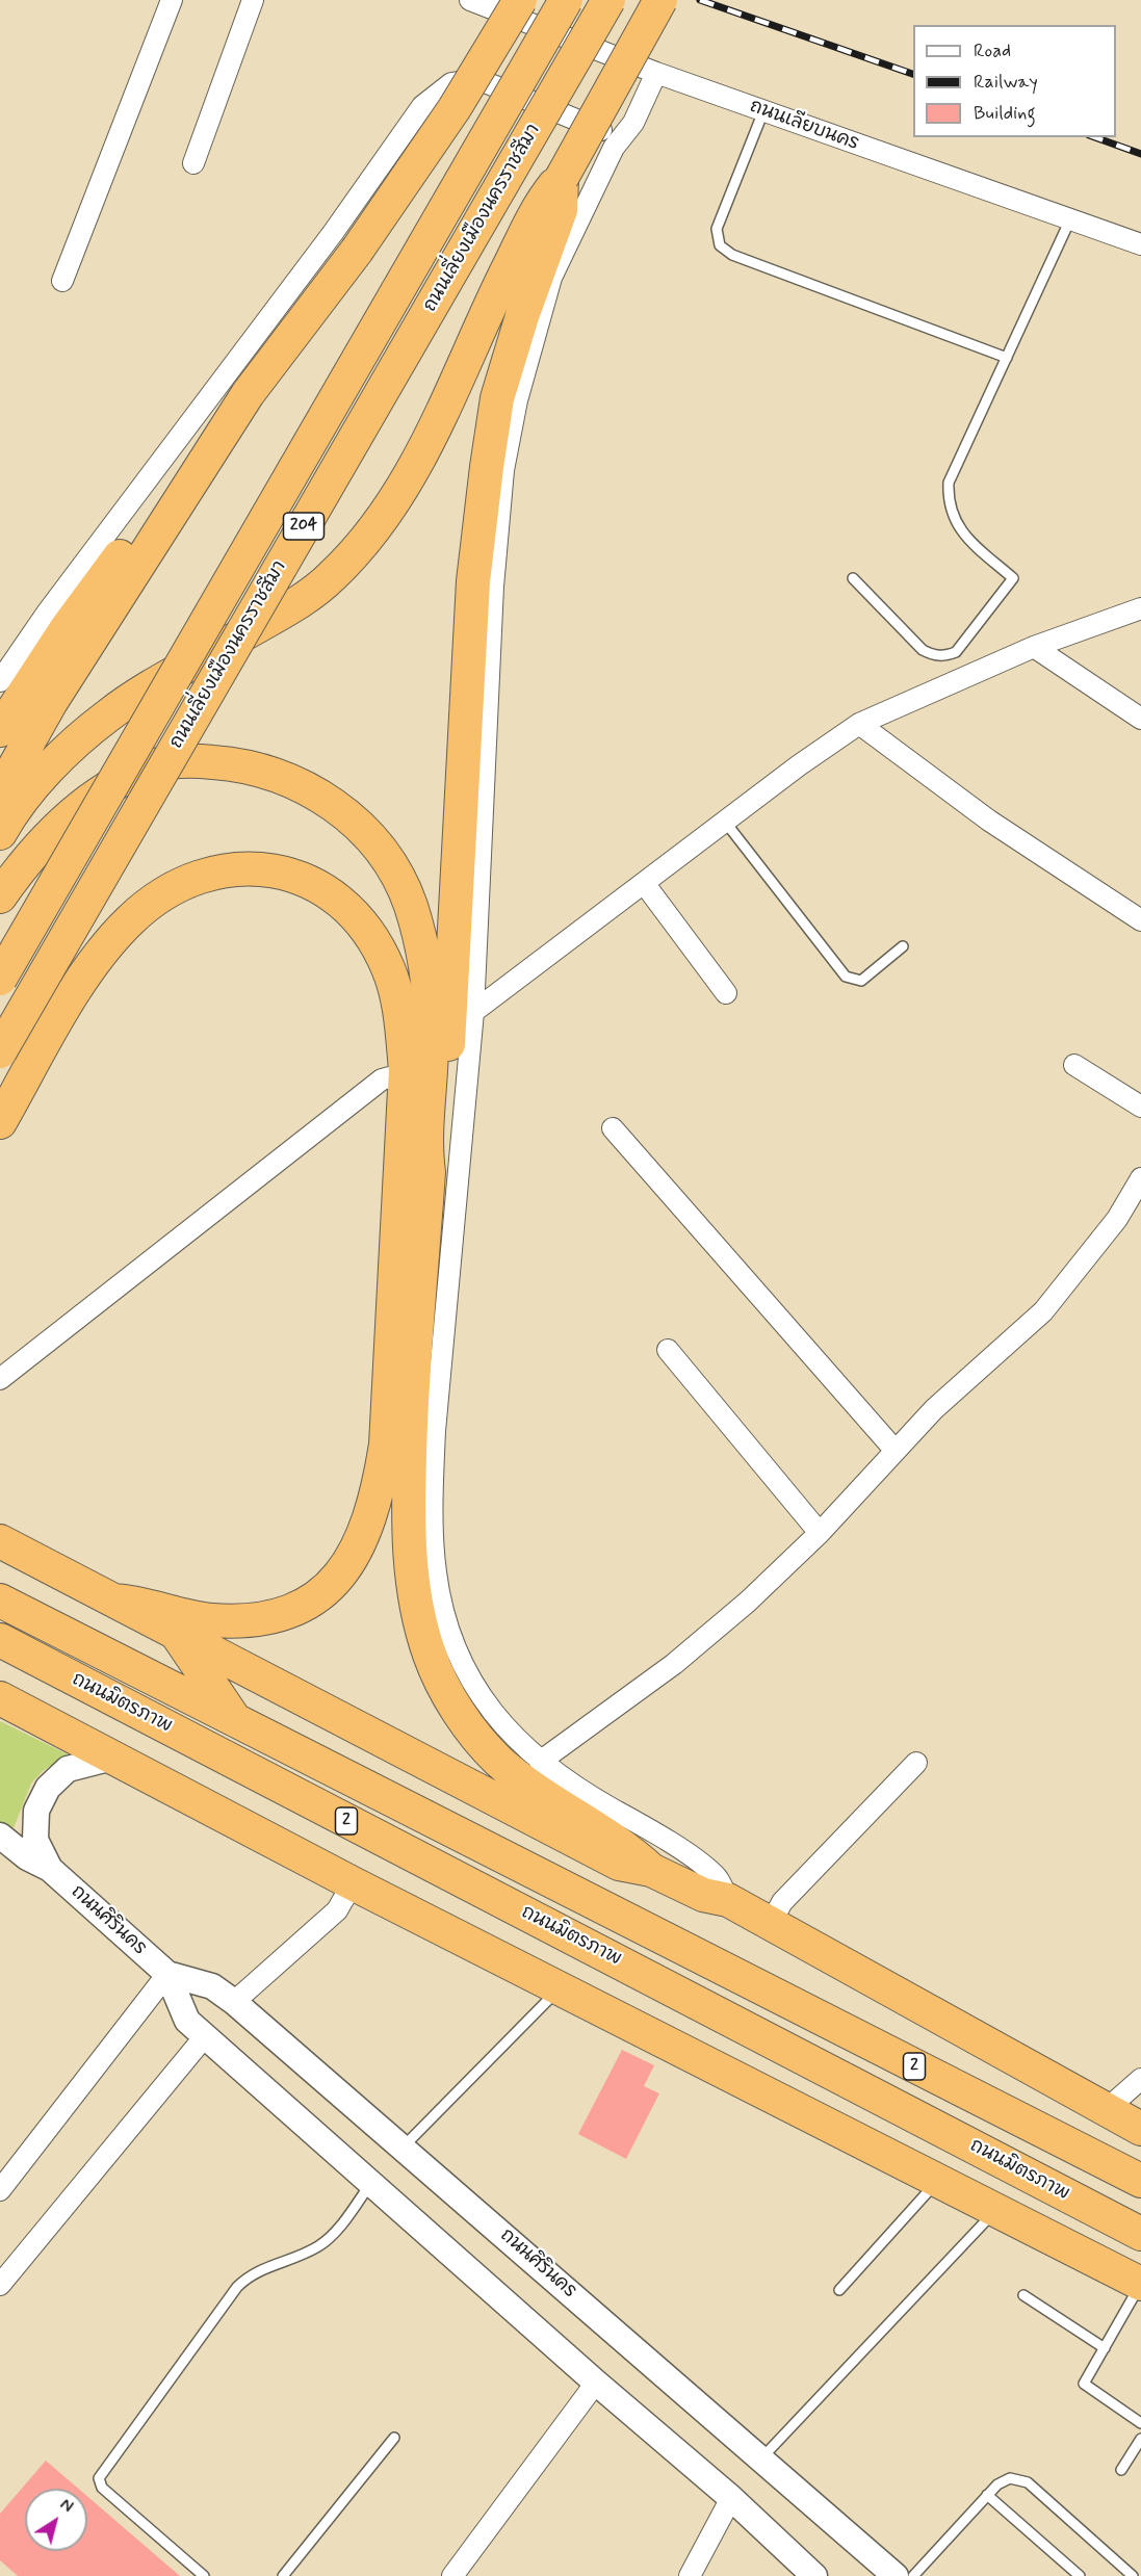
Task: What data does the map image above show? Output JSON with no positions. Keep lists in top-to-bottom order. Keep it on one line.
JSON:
{"streets":{"highway":["ถนนเลี่ยงเมืองนครราชสีมา","204","ถนนมิตรภาพ","2"],"street":["ถนนเลียบนคร","ถนนศิรินคร"]},"legend":["Road","Railway","Building"],"north":"top right"}
